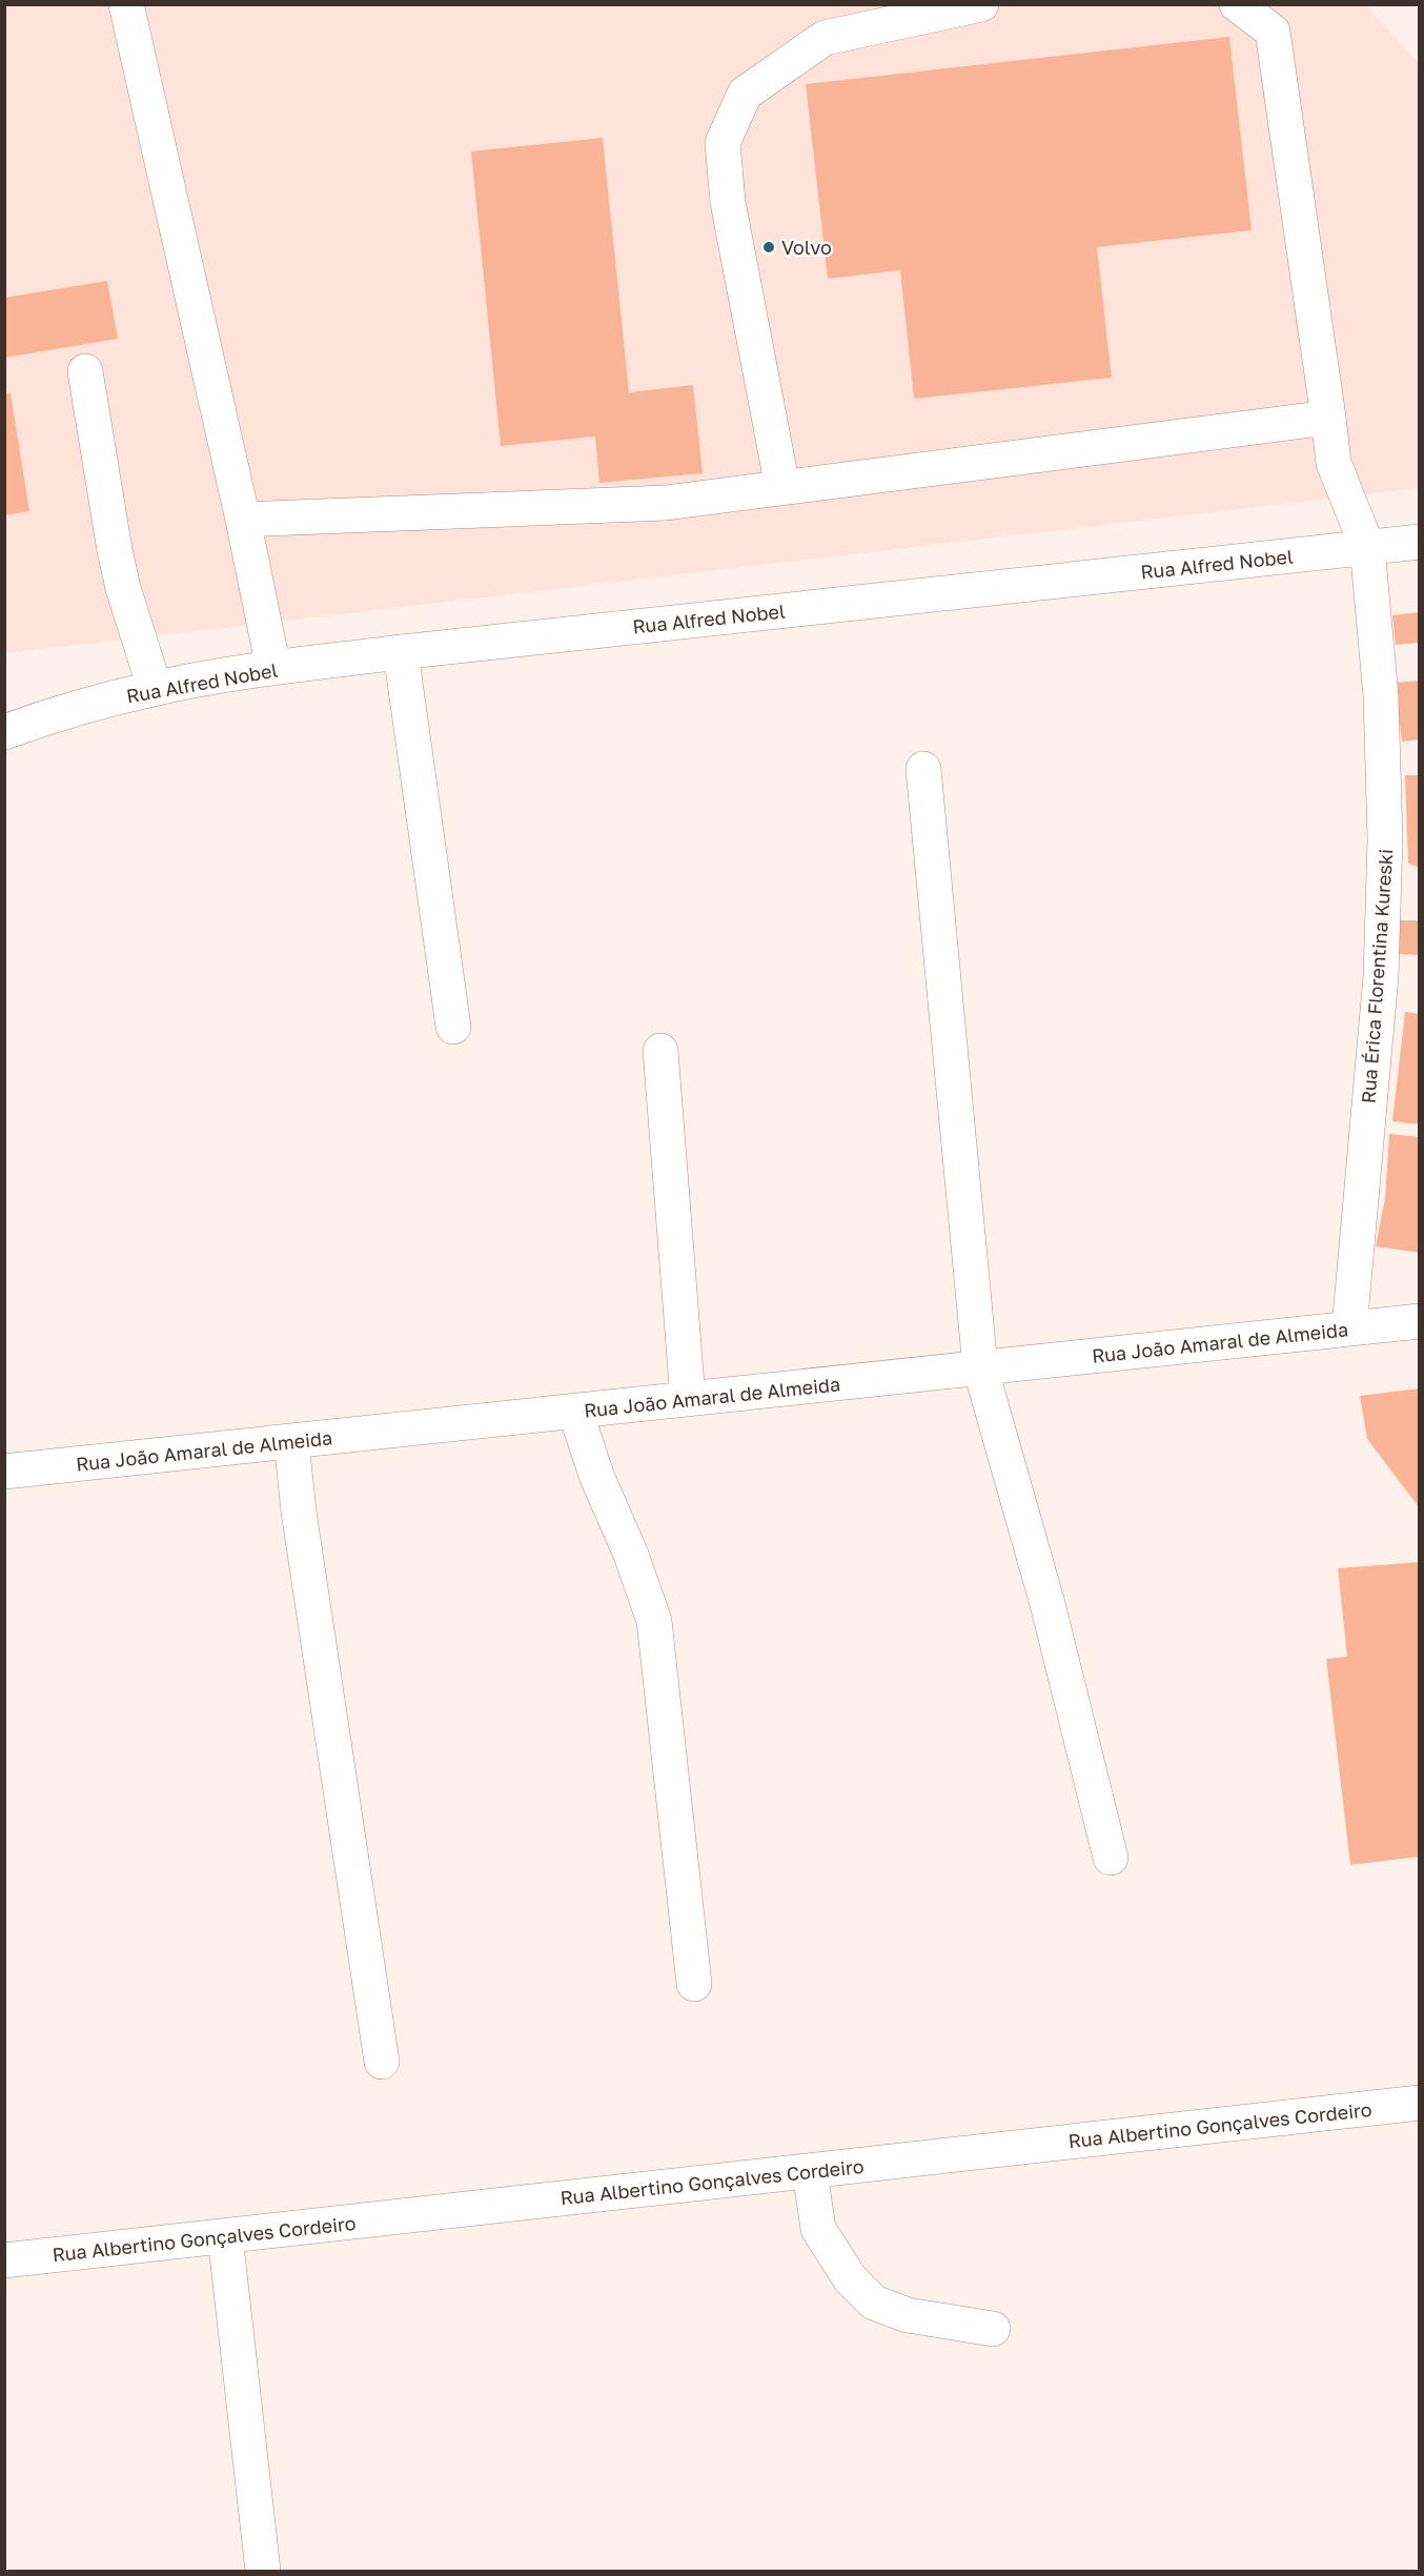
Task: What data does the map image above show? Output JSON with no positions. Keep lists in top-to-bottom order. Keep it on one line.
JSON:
{"streets":{"street":["Rua Alfred Nobel","Rua Érica Florentina Kureski","Rua João Amaral de Almeida","Rua Albertino Gonçalves Cordeiro"]},"crossings":[["Rua Alfred Nobel","Rua Érica Florentina Kureski"],["Rua Érica Florentina Kureski","Rua João Amaral de Almeida"]],"places":["Volvo"]}
